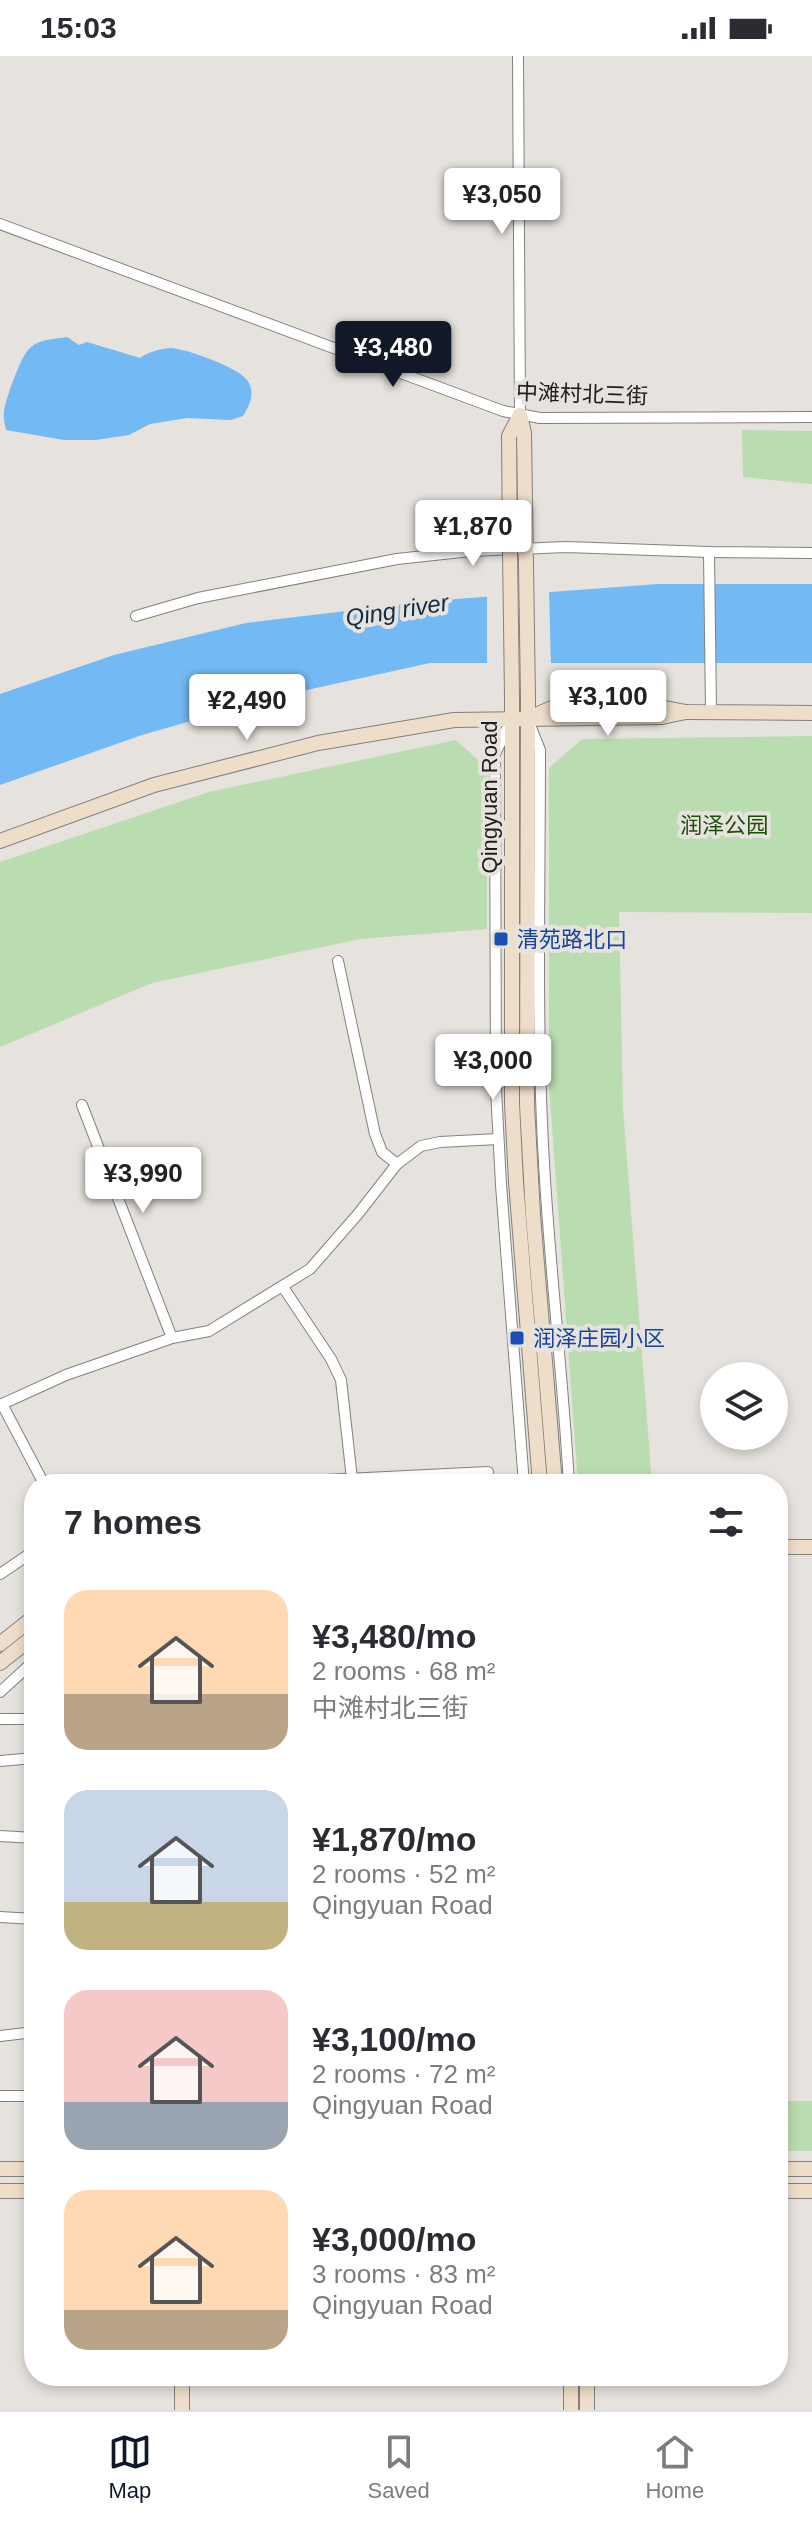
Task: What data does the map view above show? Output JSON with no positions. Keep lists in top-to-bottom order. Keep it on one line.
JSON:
{"streets":{"main road":["Qingyuan Road"],"street":["中滩村北三街"]},"crossings":[["中滩村北三街","Qingyuan Road"]],"water":["Qing river"],"parks":["润泽公园"],"places":{"transit":["清苑路北口","润泽庄园小区"]},"page":{"status":"15:03","price":["¥3,050","¥3,480","¥1,870","¥3,100","¥2,490","¥3,000","¥3,990"],"heading":"7 homes","list":[{"name":"¥3,480/mo","note":"2 rooms · 68 m² · 中滩村北三街"},{"name":"¥1,870/mo","note":"2 rooms · 52 m² · Qingyuan Road"},{"name":"¥3,100/mo","note":"2 rooms · 72 m² · Qingyuan Road"},{"name":"¥3,000/mo","note":"3 rooms · 83 m² · Qingyuan Road"}],"tabs":["Map","Saved","Home"]}}
